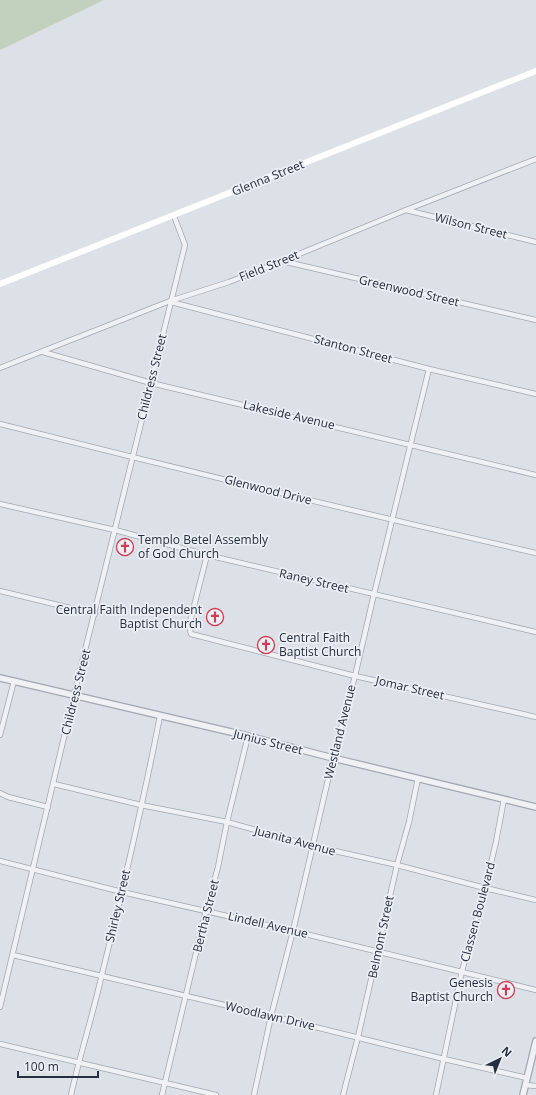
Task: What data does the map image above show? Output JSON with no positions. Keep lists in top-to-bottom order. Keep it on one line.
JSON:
{"streets":{"main road":["Glenna Street"],"street":["Wilson Street","Field Street","Greenwood Street","Stanton Street","Childress Street","Lakeside Avenue","Glenwood Drive","Raney Street","Jomar Street","Westland Avenue","Junius Street","Juanita Avenue","Shirley Street","Classen Boulevard","Bertha Street","Lindell Avenue","Belmont Street","Woodlawn Drive"]},"crossings":[["Glenna Street","Childress Street"],["Wilson Street","Field Street"],["Field Street","Greenwood Street"],["Field Street","Stanton Street"],["Field Street","Childress Street"],["Field Street","Lakeside Avenue"],["Stanton Street","Childress Street"],["Stanton Street","Westland Avenue"],["Childress Street","Lakeside Avenue"],["Childress Street","Glenwood Drive"],["Childress Street","Raney Street"],["Childress Street","Junius Street"],["Childress Street","Juanita Avenue"],["Childress Street","Lindell Avenue"],["Childress Street","Woodlawn Drive"],["Lakeside Avenue","Westland Avenue"],["Glenwood Drive","Westland Avenue"],["Raney Street","Jomar Street"],["Raney Street","Westland Avenue"],["Jomar Street","Westland Avenue"],["Westland Avenue","Junius Street"],["Westland Avenue","Juanita Avenue"],["Westland Avenue","Lindell Avenue"],["Westland Avenue","Woodlawn Drive"],["Junius Street","Shirley Street"],["Junius Street","Classen Boulevard"],["Junius Street","Bertha Street"],["Junius Street","Belmont Street"],["Juanita Avenue","Shirley Street"],["Juanita Avenue","Classen Boulevard"],["Juanita Avenue","Bertha Street"],["Juanita Avenue","Belmont Street"],["Shirley Street","Lindell Avenue"],["Shirley Street","Woodlawn Drive"],["Classen Boulevard","Lindell Avenue"],["Classen Boulevard","Woodlawn Drive"],["Bertha Street","Lindell Avenue"],["Bertha Street","Woodlawn Drive"],["Lindell Avenue","Belmont Street"],["Belmont Street","Woodlawn Drive"]],"places":{"church":["Templo Betel Assembly of God Church","Central Faith Independent Baptist Church","Central Faith Baptist Church","Genesis Baptist Church"]},"scale_bar":"100 m","north":"top right"}
